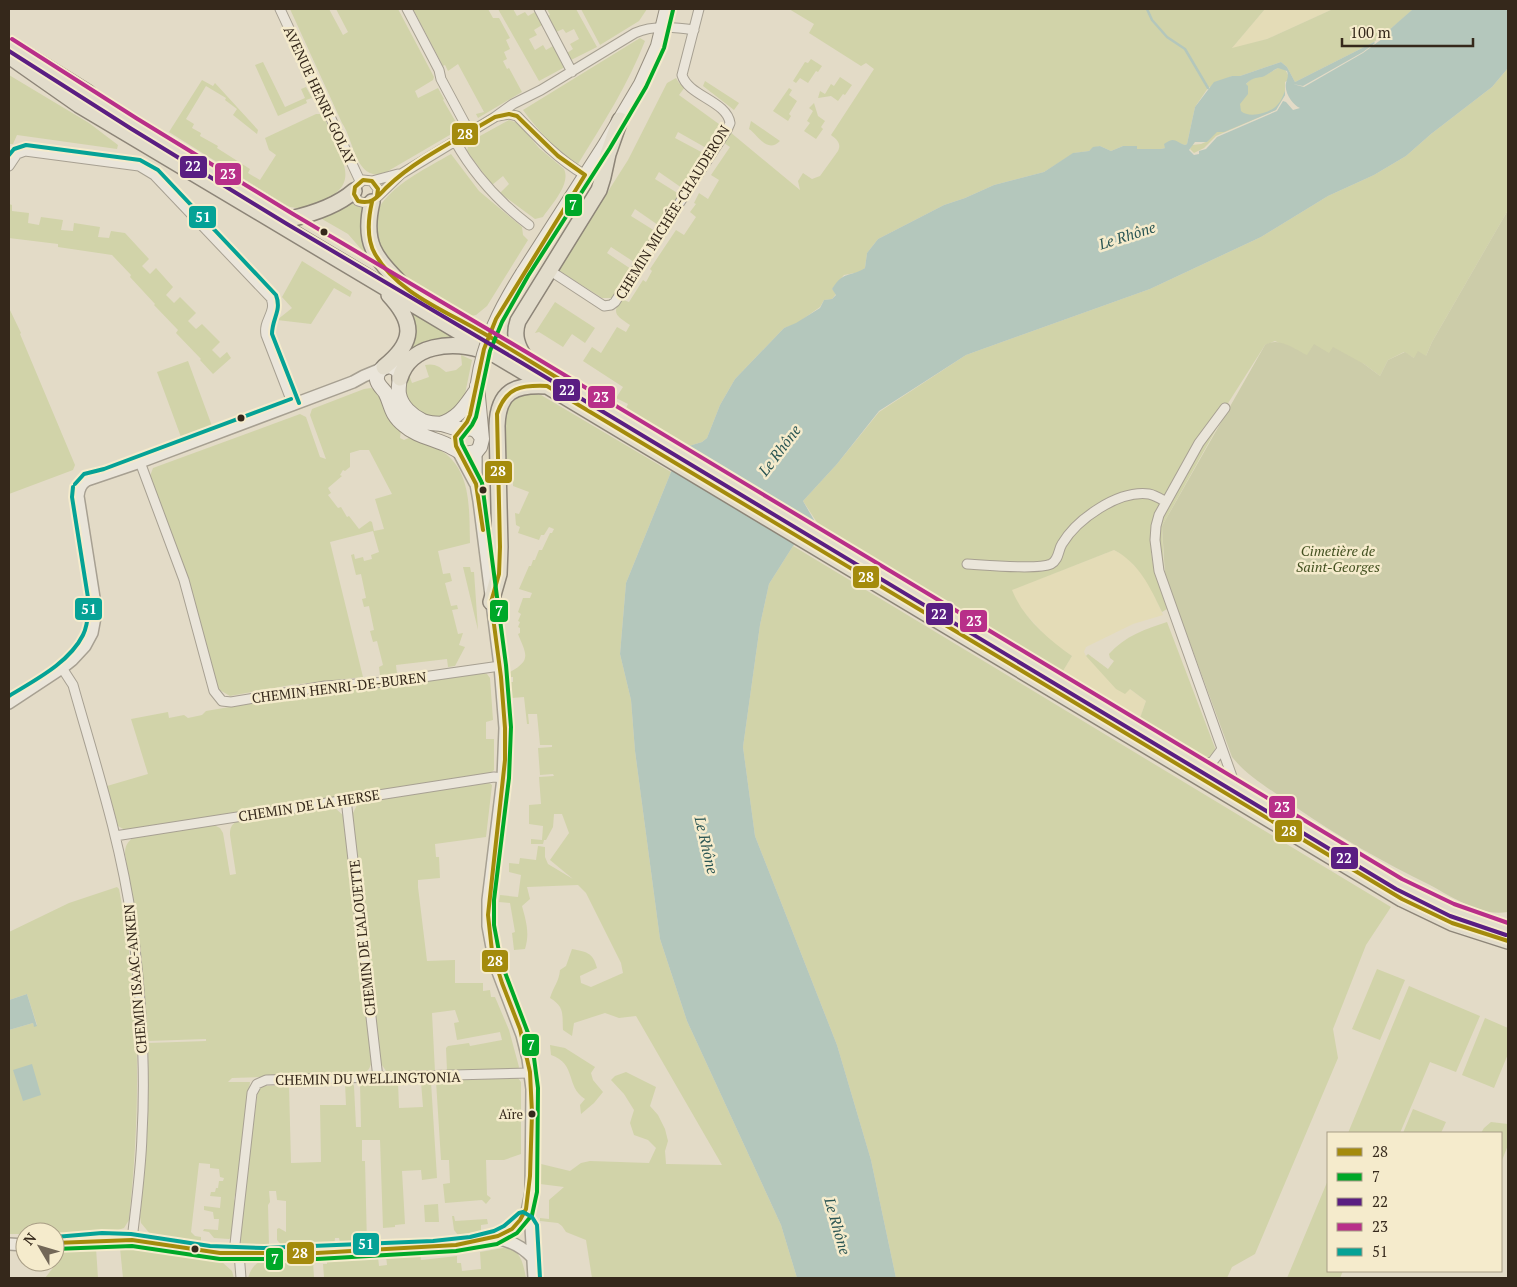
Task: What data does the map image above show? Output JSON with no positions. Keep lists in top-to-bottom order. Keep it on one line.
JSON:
{"streets":{"street":["AVENUE HENRI-GOLAY","CHEMIN MICHÉE-CHAUDERON","CHEMIN HENRI-DE-BUREN","CHEMIN DE LA HERSE","CHEMIN DE L'ALOUETTE","CHEMIN ISAAC-ANKEN","CHEMIN DU WELLINGTONIA"]},"crossings":[["CHEMIN DE LA HERSE","CHEMIN DE L'ALOUETTE"],["CHEMIN DE LA HERSE","CHEMIN ISAAC-ANKEN"],["CHEMIN DE L'ALOUETTE","CHEMIN DU WELLINGTONIA"]],"water":["Le Rhône"],"parks":["Cimetière de Saint-Georges"],"places":["Aïre"],"lines":["transit line 7","transit line 23","transit line 22","transit line 28","transit line 51"],"legend":["28","7","22","23","51"],"scale_bar":"100 m","north":"top left"}
